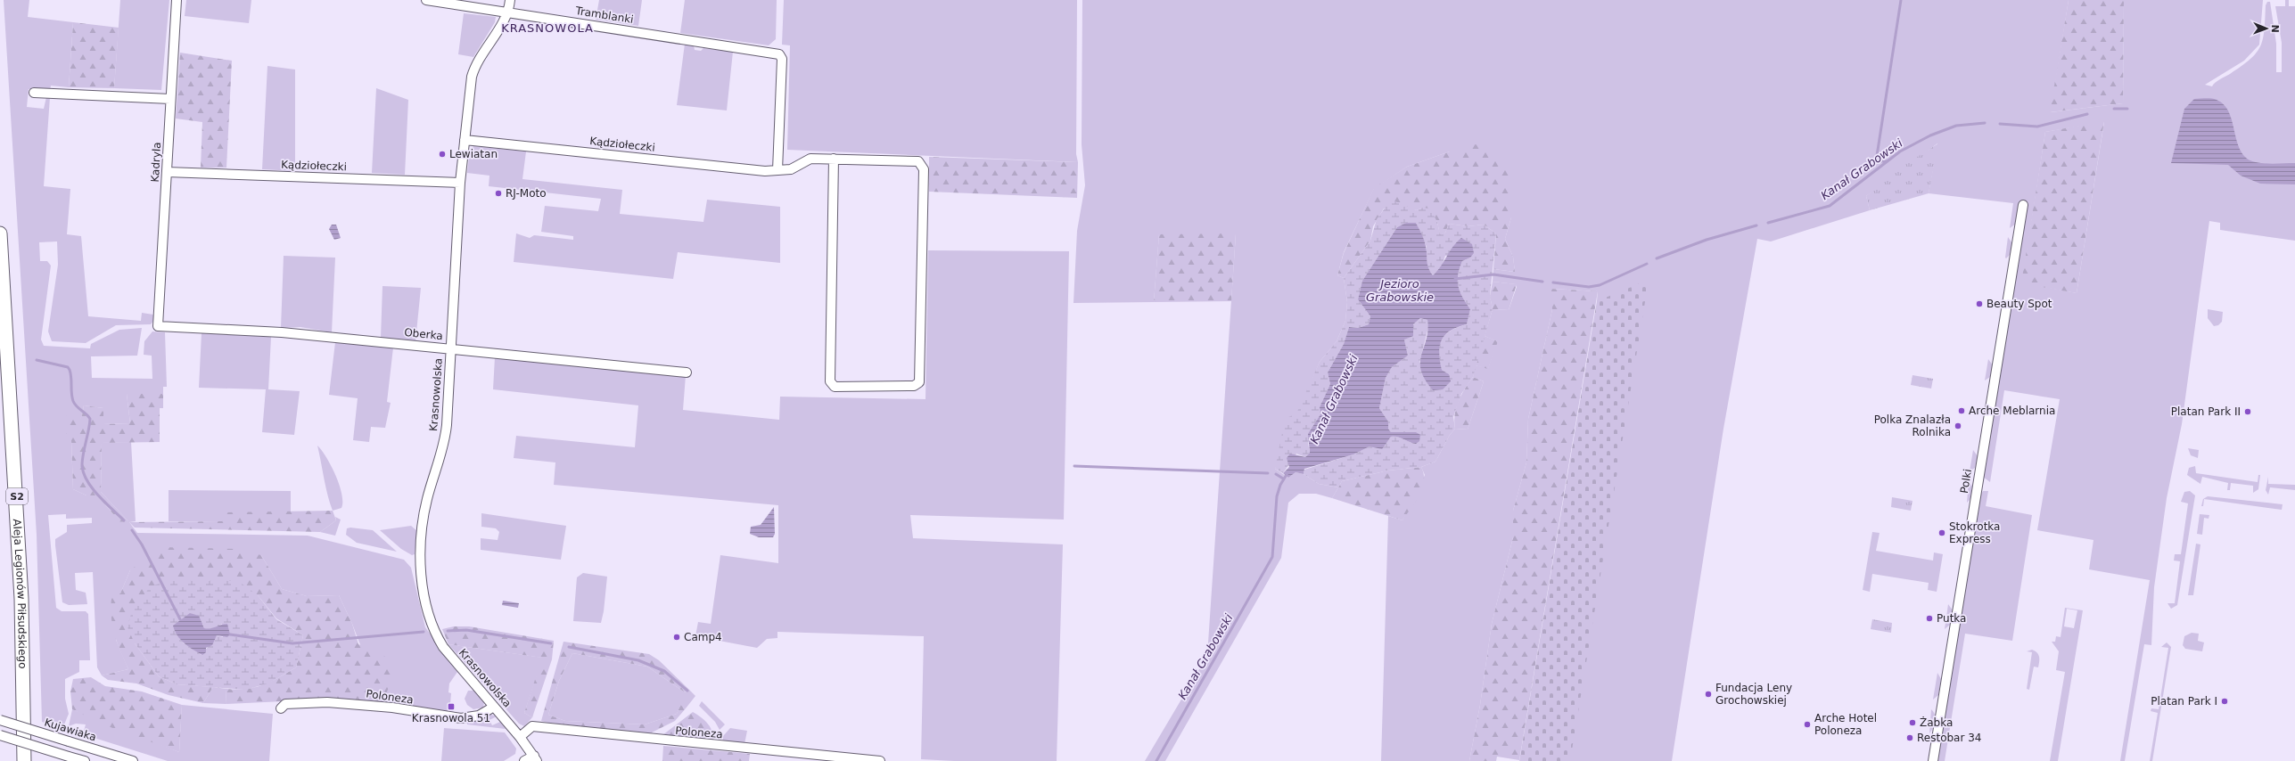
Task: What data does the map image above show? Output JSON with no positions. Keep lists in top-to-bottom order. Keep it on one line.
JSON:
{"streets":{"highway":["S2","Aleja Legionów Piłsudskiego"],"street":["Tramblanki","Kądziołeczki","Kadryla","Oberka","Krasnowolska","Polki","Poloneza","Kujawiaka"]},"crossings":[["Tramblanki","Kądziołeczki"],["Tramblanki","Krasnowolska"],["Kądziołeczki","Kadryla"],["Kądziołeczki","Krasnowolska"],["Kadryla","Oberka"],["Oberka","Krasnowolska"],["Krasnowolska","Poloneza"]],"districts":["KRASNOWOLA"],"water":["Kanał Grabowski","Jezioro Grabowskie"],"places":{"other":["Lewiatan","RJ-Moto","Beauty Spot","Arche Meblarnia","Platan Park II","Polka Znalazła Rolnika","Stokrotka Express","Putka","Camp4","Fundacja Leny Grochowskiej","Platan Park I","Żabka","Arche Hotel Poloneza","Restobar 34"],"transit":["Krasnowola 51"]},"north":"right"}
